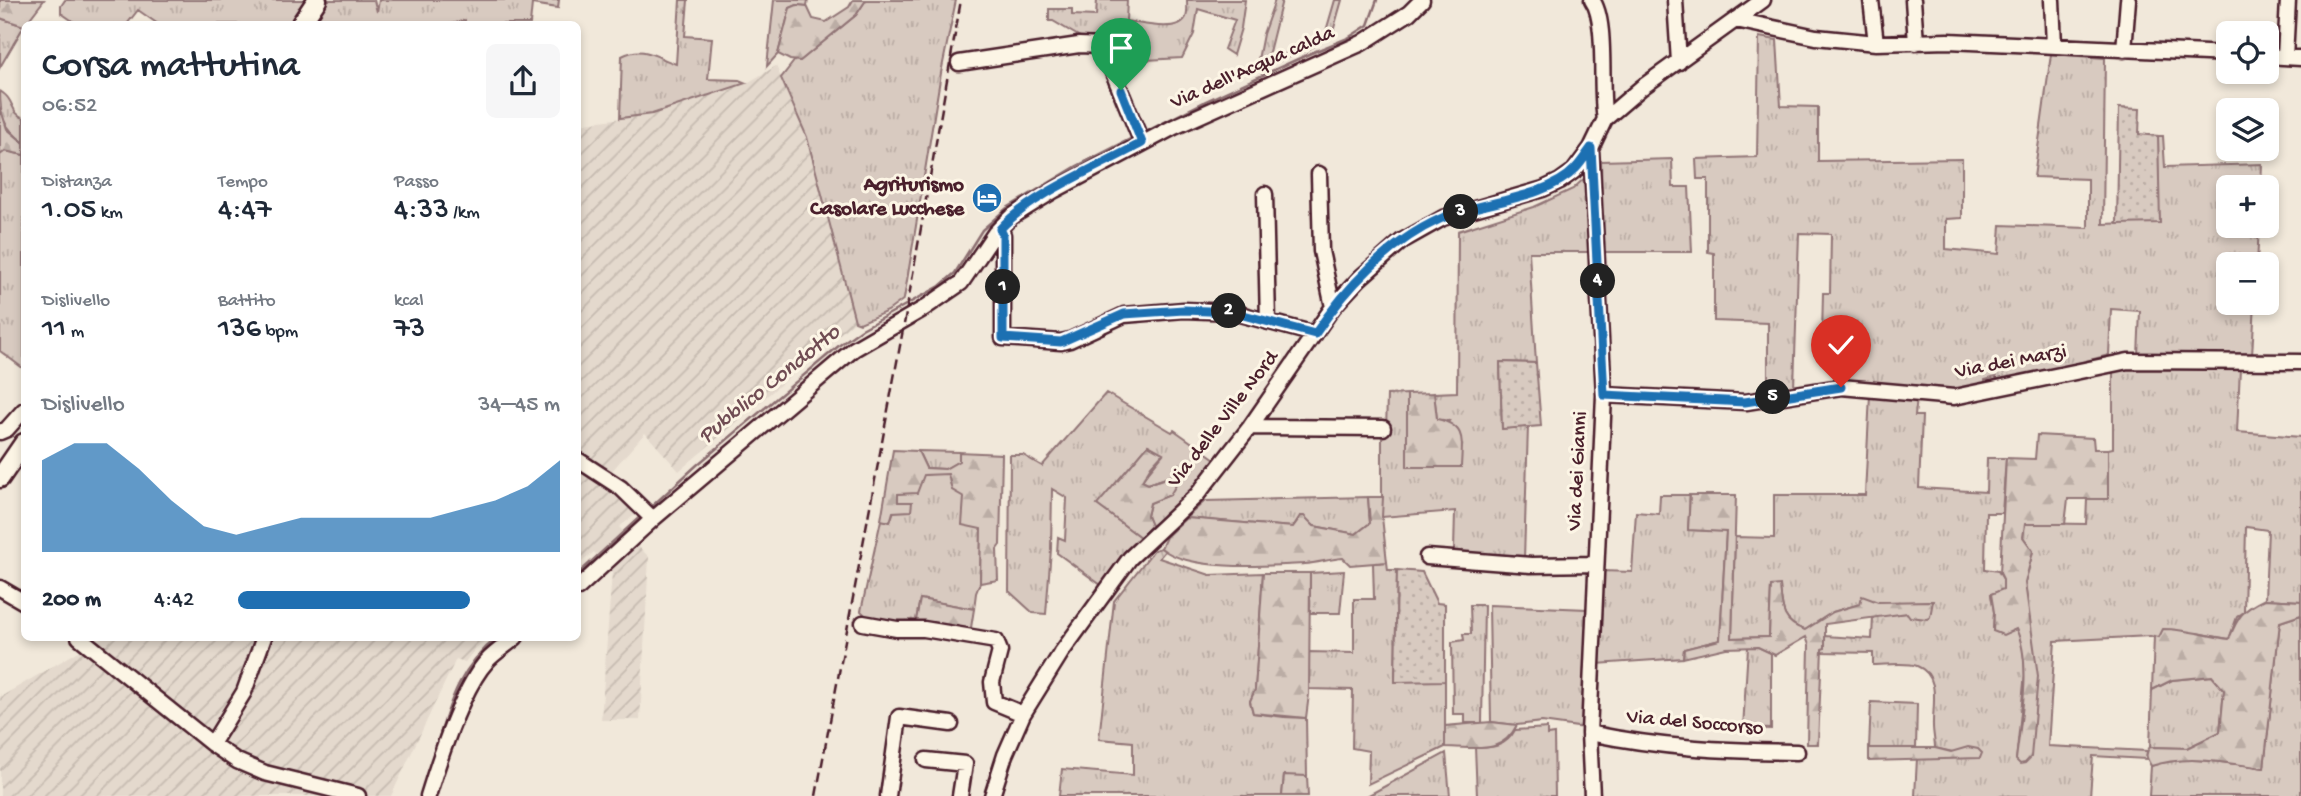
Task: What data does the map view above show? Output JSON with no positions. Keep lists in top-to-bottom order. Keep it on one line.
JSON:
{"streets":{"street":["Via dell'Acqua calda","Via dei Marzi","Via delle Ville Nord","Via dei Gianni","Via del Soccorso"]},"crossings":[["Via dei Marzi","Via dei Gianni"],["Via delle Ville Nord","Via dei Gianni"],["Via dei Gianni","Via del Soccorso"]],"water":["Pubblico Condotto"],"places":{"hotel":["Agriturismo Casolare Lucchese"]},"page":{"map_buttons":["+","−"],"heading":["Corsa mattutina","06:52"],"stats":[["Distanza","1.05 km"],["Tempo","4:47"],["Passo","4:33 /km"],["Dislivello","11 m"],["Battito","136 bpm"],["kcal","73"]],"pins":["3","4","1","2","5"],"chart":["Dislivello","34–45 m"],"list":[{"name":"200 m","note":"4:42"}]}}
